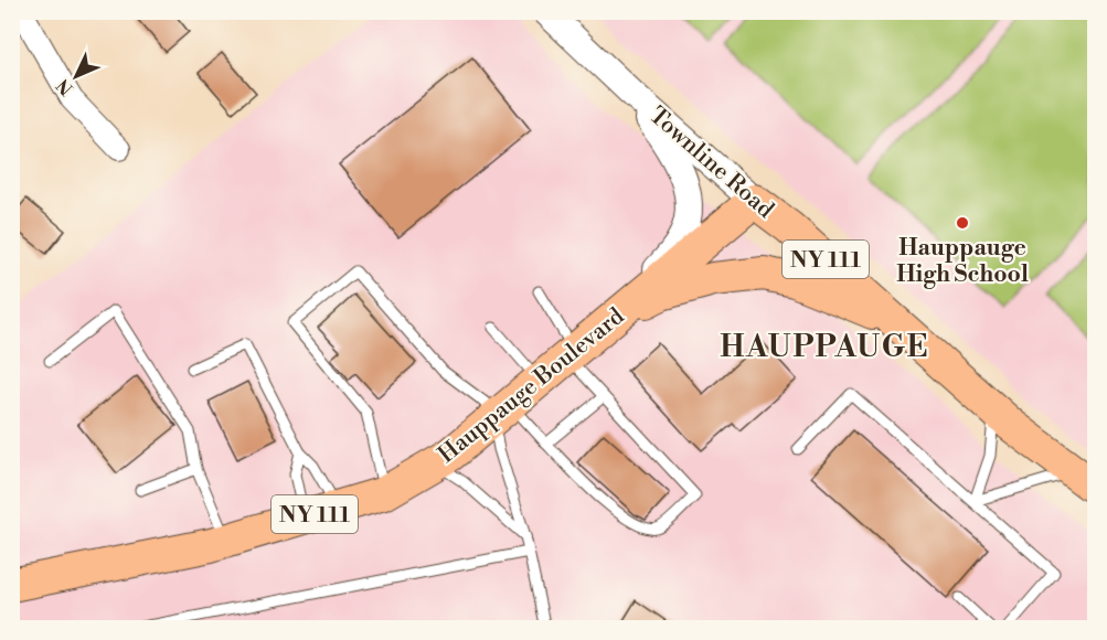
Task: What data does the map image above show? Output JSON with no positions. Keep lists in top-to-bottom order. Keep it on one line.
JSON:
{"streets":{"main road":["Townline Road","NY 111","Hauppauge Boulevard"]},"crossings":[["Townline Road","NY 111"],["Townline Road","Hauppauge Boulevard"],["NY 111","Hauppauge Boulevard"]],"districts":["HAUPPAUGE"],"places":["Hauppauge High School"],"north":"bottom left"}
